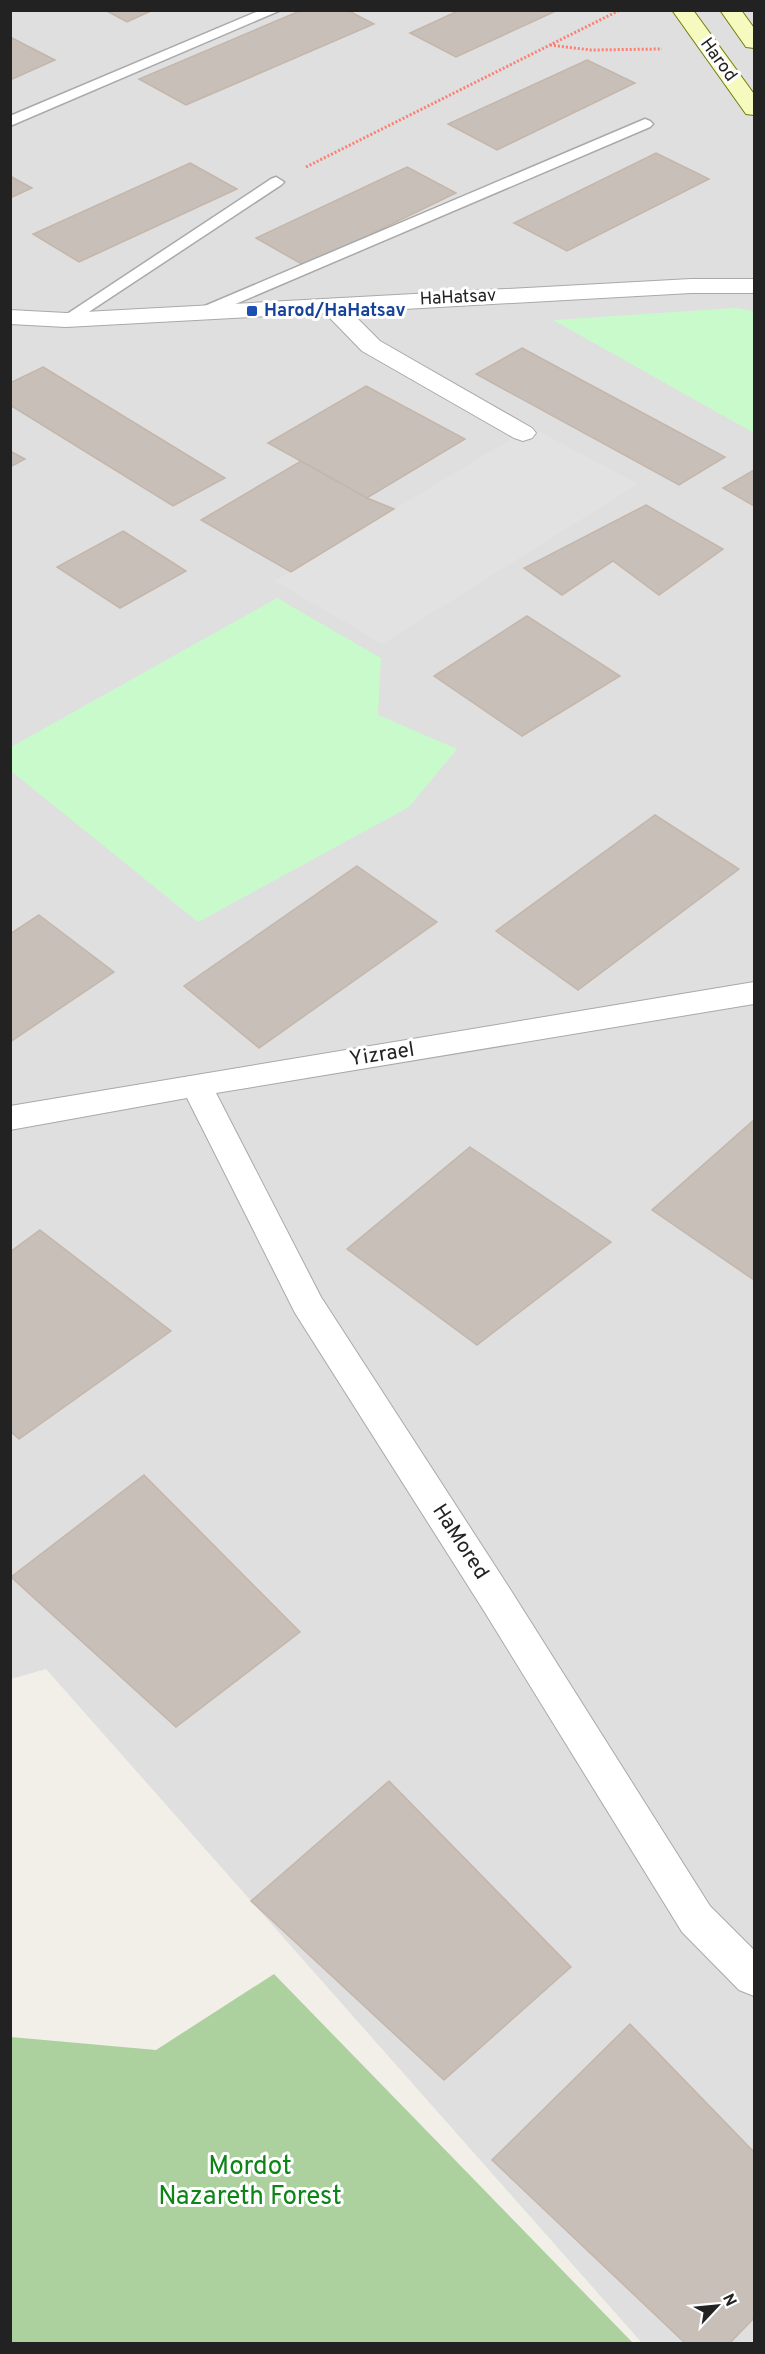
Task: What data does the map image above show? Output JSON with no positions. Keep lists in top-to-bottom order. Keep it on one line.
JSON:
{"streets":{"street":["Harod","HaHatsav","Yizrael","HaMored"]},"crossings":[["Yizrael","HaMored"]],"parks":["Mordot Nazareth Forest"],"places":{"transit":["Harod/HaHatsav"]},"north":"top right"}
